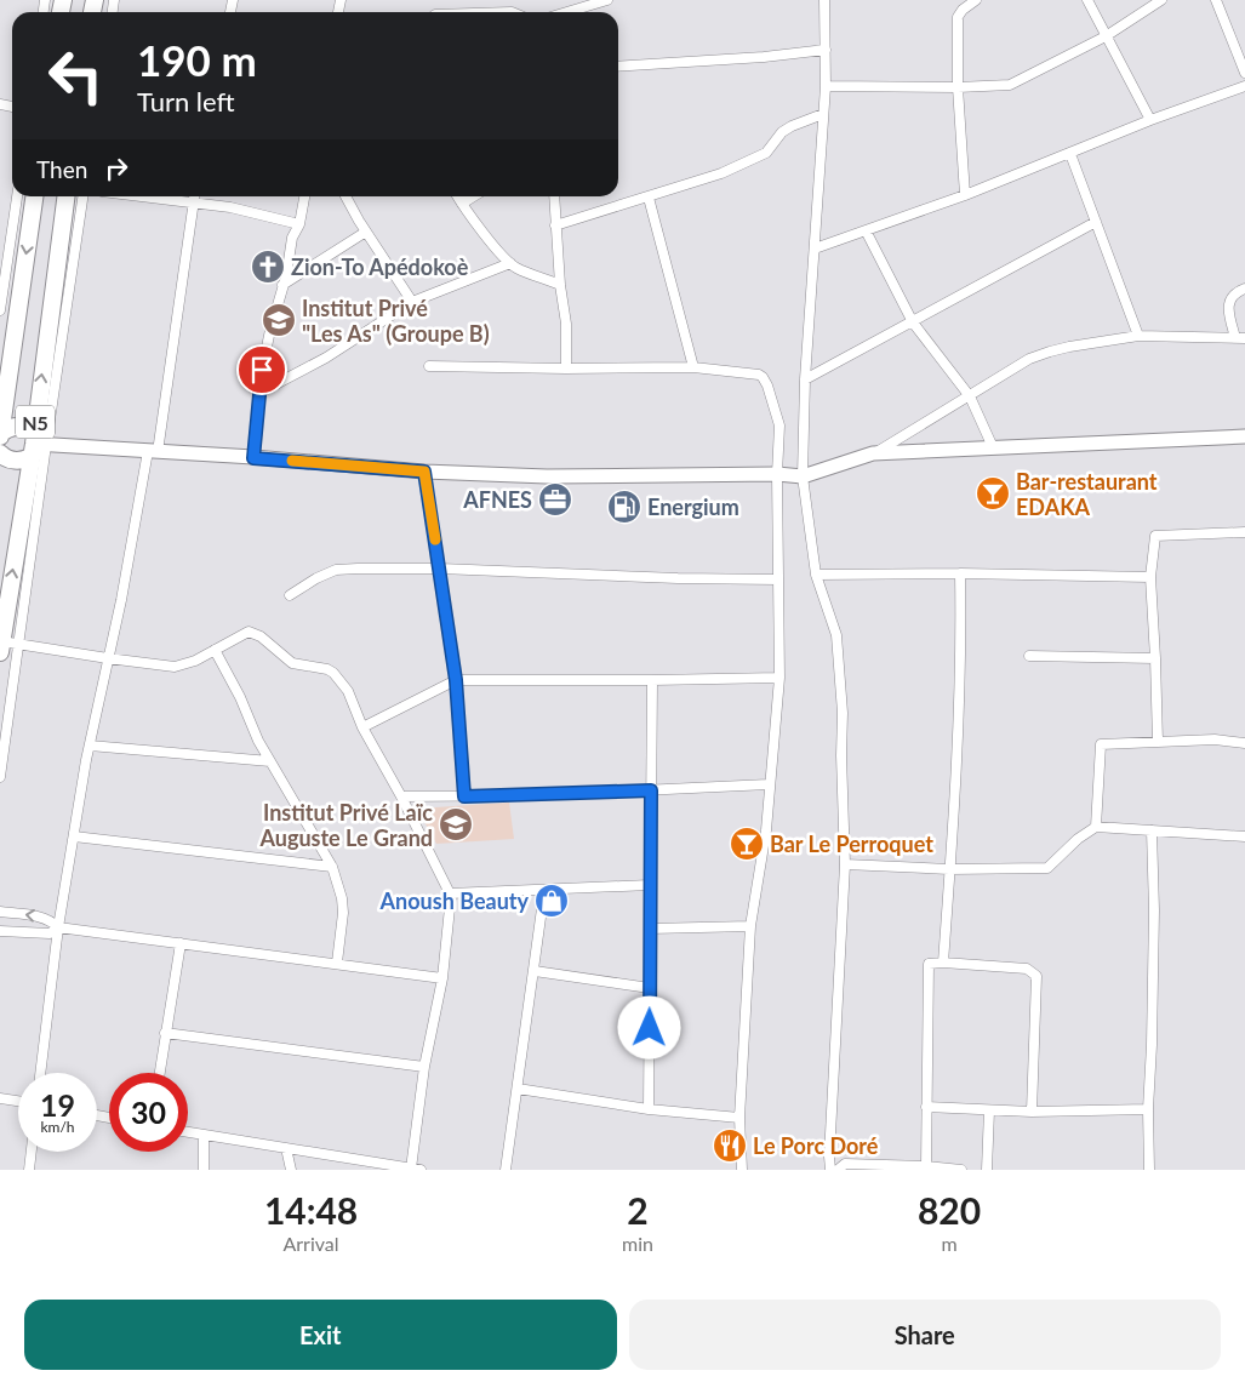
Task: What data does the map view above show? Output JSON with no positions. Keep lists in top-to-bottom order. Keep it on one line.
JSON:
{"streets":{"highway":["N5"]},"places":{"church":["Zion-To Apédokoè"],"school or university":["Institut Privé \"Les As\" (Groupe B)","Institut Privé Laïc Auguste Le Grand"],"bar":["Bar-restaurant EDAKA","Bar Le Perroquet"],"office":["AFNES"],"fuel station":["Energium"],"shop":["Anoush Beauty"],"restaurant":["Le Porc Doré"]},"page":{"turn":["190 m","Turn left"],"then":"Then","speed":"19 km/h","limit":"30","eta":["14:48","Arrival","2","min","820","m"],"buttons":["Exit","Share"]}}
